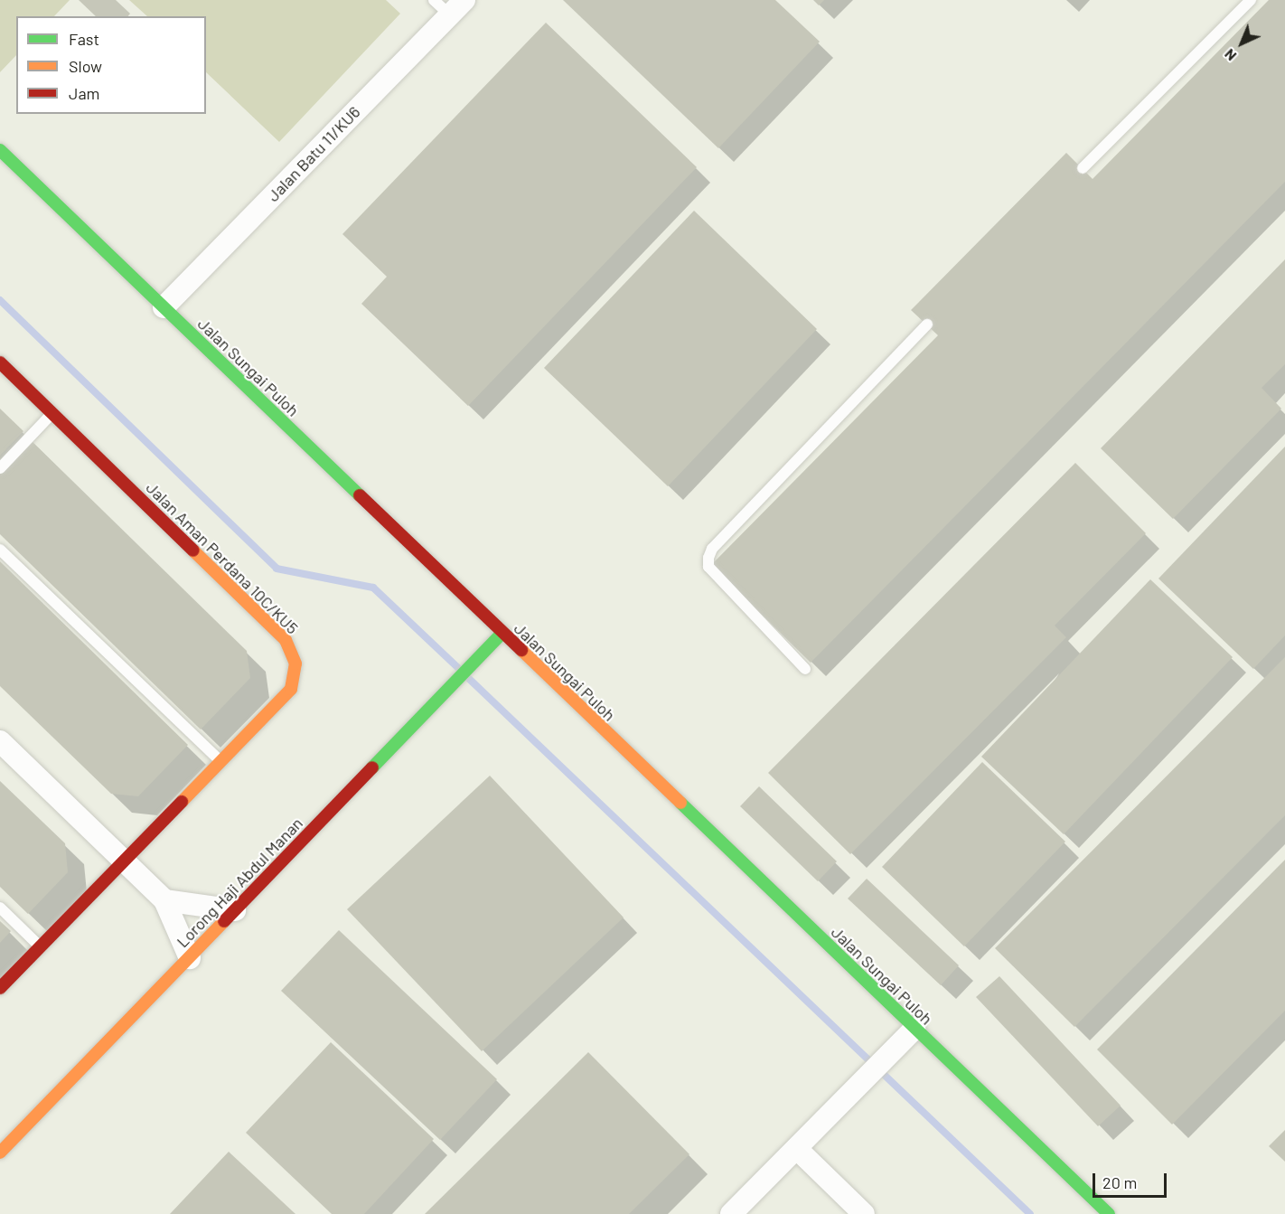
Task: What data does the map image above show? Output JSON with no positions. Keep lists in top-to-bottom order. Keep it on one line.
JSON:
{"streets":{"street":["Jalan Batu 11/KU6","Jalan Sungai Puloh","Jalan Aman Perdana 10C/KU5","Lorong Haji Abdul Manan"]},"crossings":[["Jalan Batu 11/KU6","Jalan Sungai Puloh"],["Jalan Sungai Puloh","Lorong Haji Abdul Manan"]],"legend":["Fast","Slow","Jam"],"scale_bar":"20 m","north":"bottom left"}
